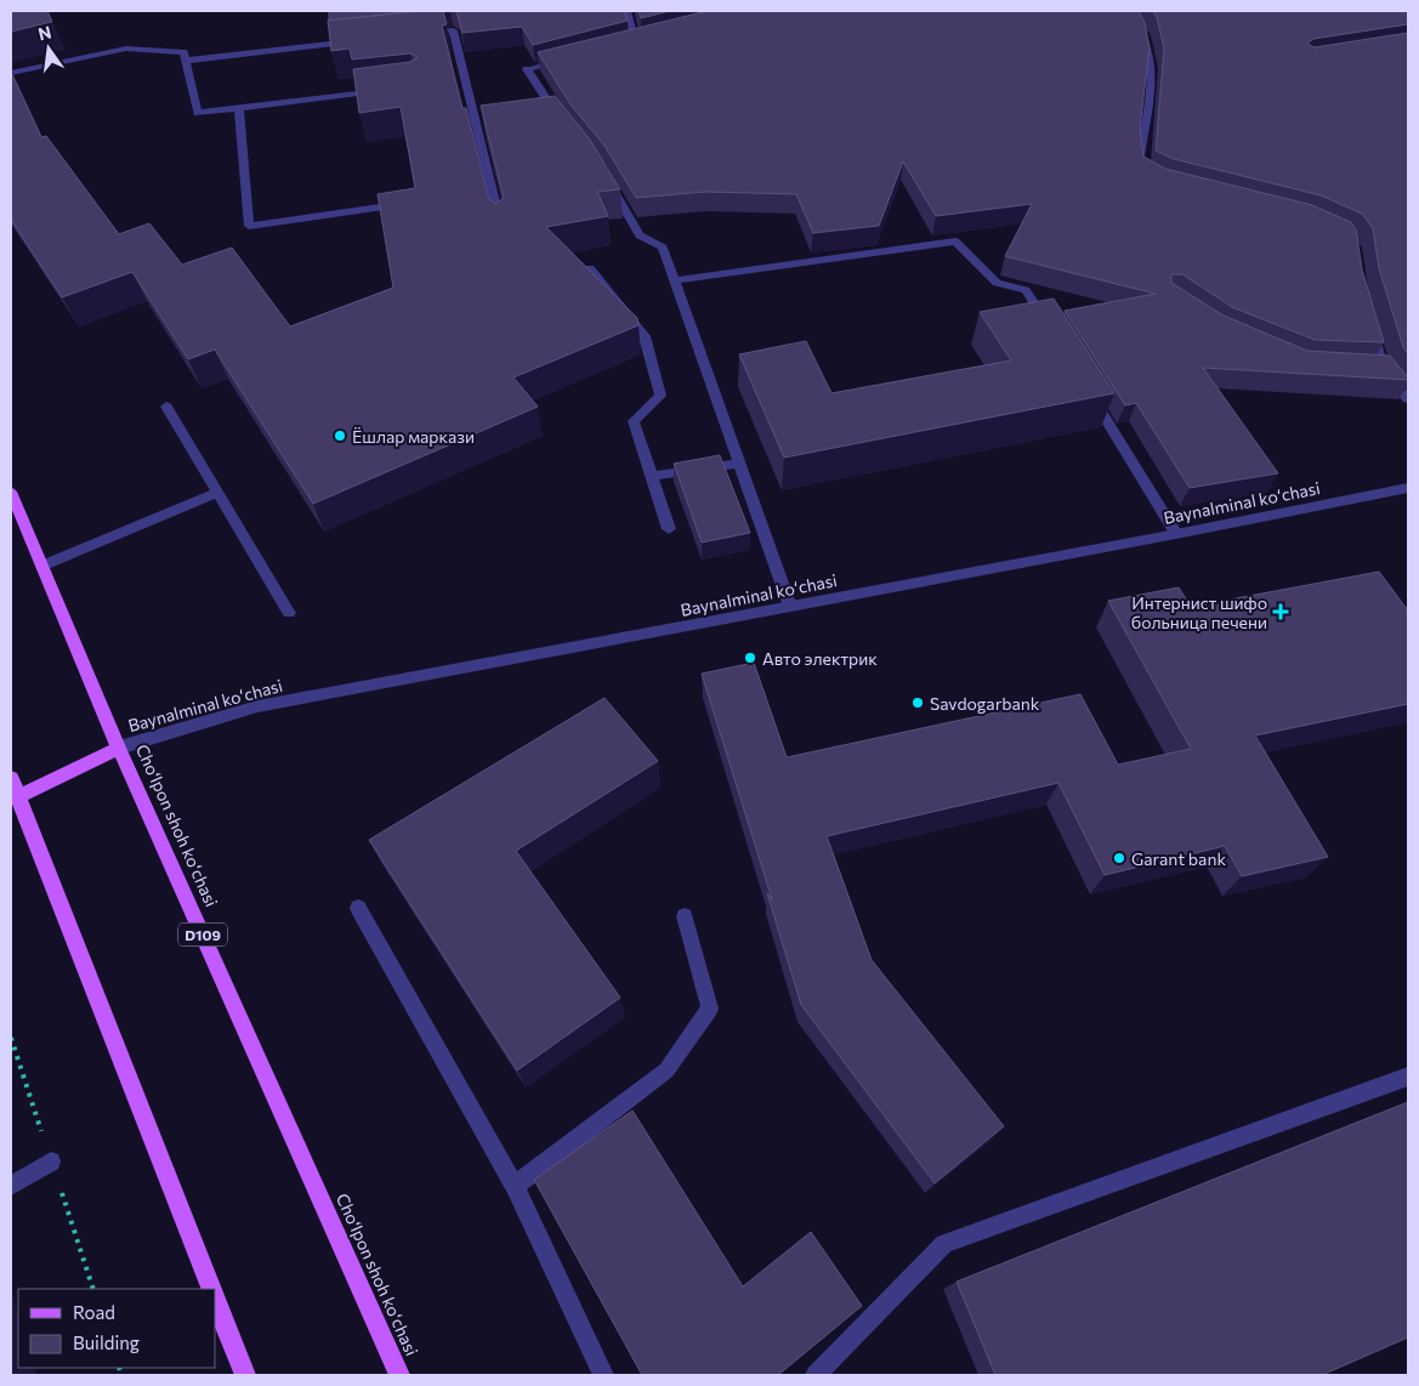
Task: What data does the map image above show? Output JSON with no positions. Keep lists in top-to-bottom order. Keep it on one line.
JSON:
{"streets":{"main road":["Choʻlpon shoh koʻchasi","D109"],"street":["Baynalminal koʻchasi"]},"crossings":[["Baynalminal koʻchasi","Choʻlpon shoh koʻchasi"]],"places":{"other":["Ёшлар маркази","Авто электрик","Savdogarbank","Garant bank"],"health":["Интернист шифо больница печени"]},"legend":["Road","Building"],"north":"top"}
